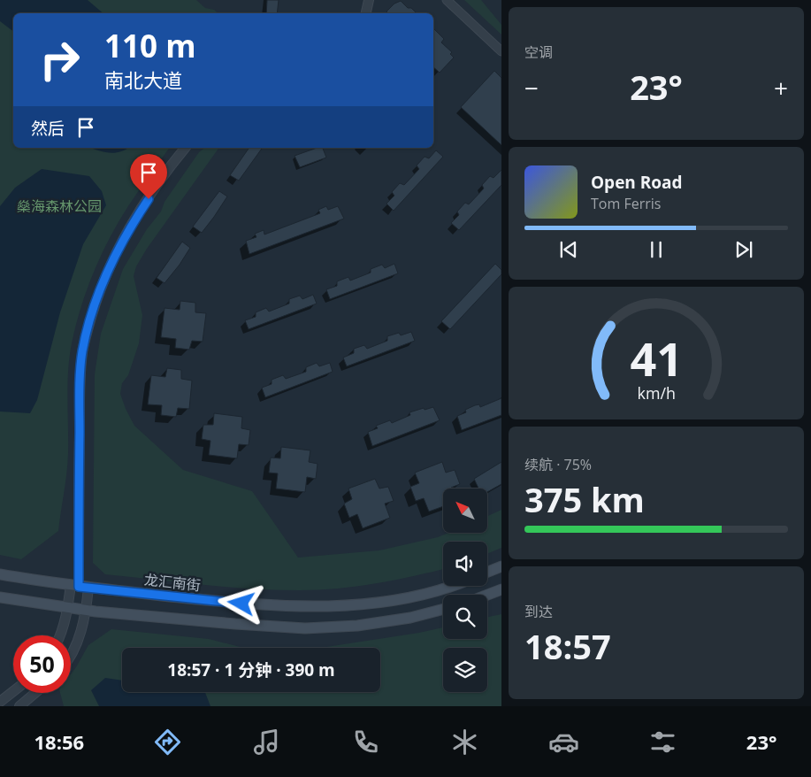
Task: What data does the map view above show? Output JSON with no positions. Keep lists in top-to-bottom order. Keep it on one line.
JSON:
{"streets":{"main road":["龙汇南街"]},"parks":["燊海森林公园"],"north":"top left","page":{"tile":["空调",["续航 · 75%","375 km"],["到达","18:57"]],"turn":["110 m","南北大道"],"heat":["−","23°","+"],"then":"然后","song":["Open Road","Tom Ferris"],"limit":"50","trip":"18:57 · 1 分钟 · 390 m","tabs":["18:56","23°"],"gauge":["41","km/h"]}}
